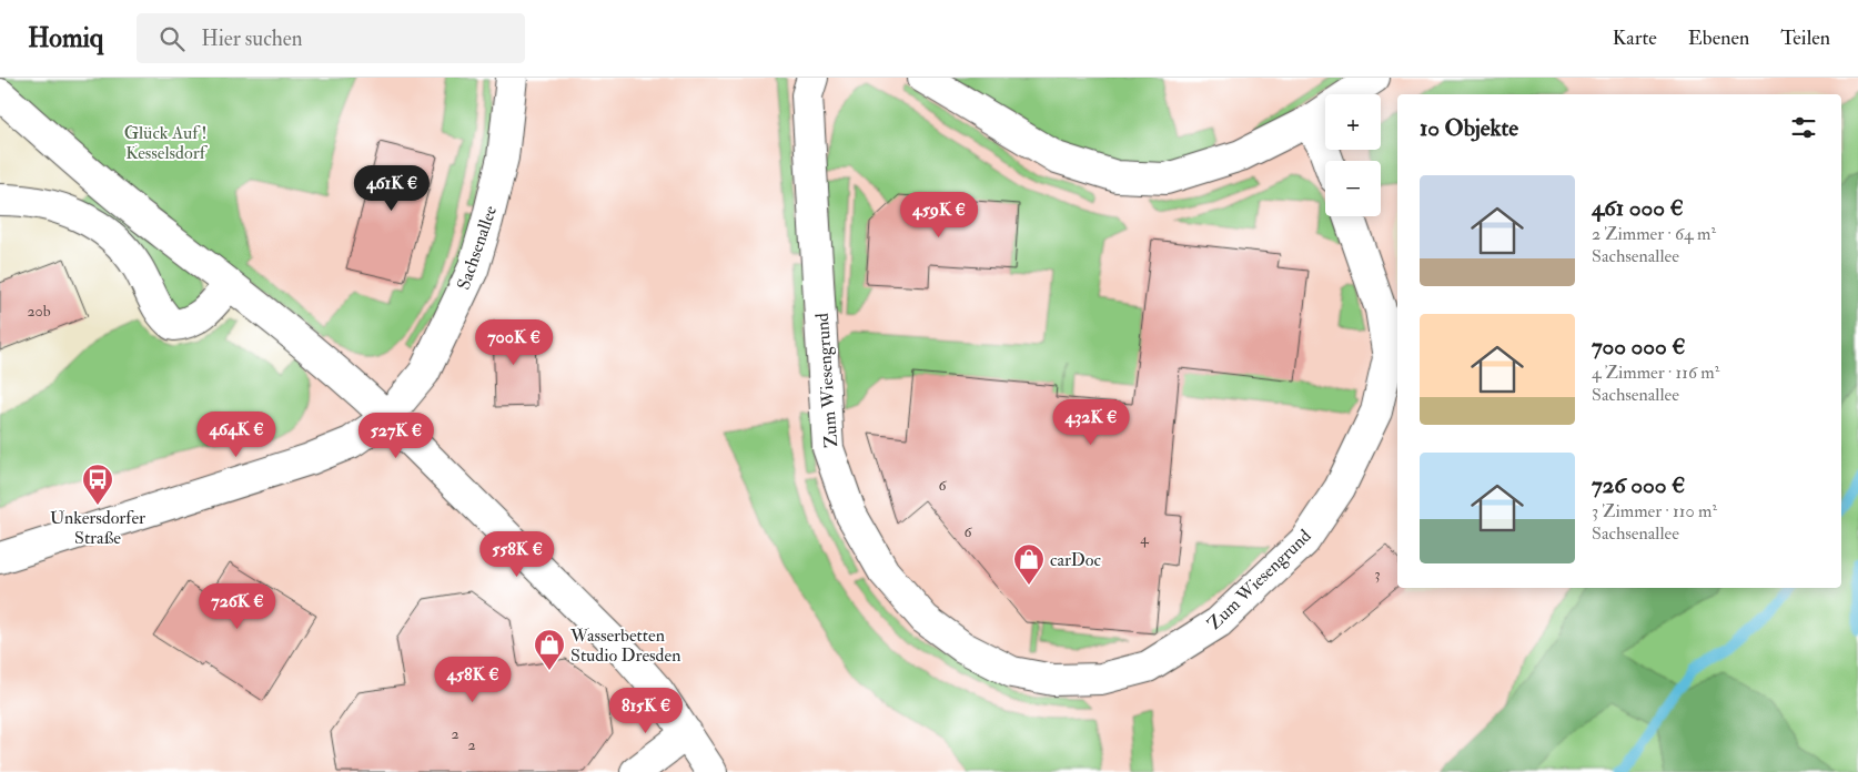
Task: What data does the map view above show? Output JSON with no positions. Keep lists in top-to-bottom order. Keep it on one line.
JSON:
{"streets":{"street":["Sachsenallee","Zum Wiesengrund"]},"parks":["Glück Auf ! Kesselsdorf"],"places":{"bus stop":["Unkersdorfer Straße"],"shop":["carDoc","Wasserbetten Studio Dresden"]},"house_numbers":["20b","6","6","4","3","2","2"],"page":{"header":"Homiq","search":"Hier suchen","nav":["Karte","Ebenen","Teilen"],"map_buttons":["+","−"],"heading":"10 Objekte","list":[{"name":"461 000 €","note":"2 Zimmer · 64 m² · Sachsenallee"},{"name":"700 000 €","note":"4 Zimmer · 116 m² · Sachsenallee"},{"name":"726 000 €","note":"3 Zimmer · 110 m² · Sachsenallee"}],"price":["461K €","459K €","700K €","432K €","464K €","527K €","558K €","726K €","458K €","815K €"]}}
